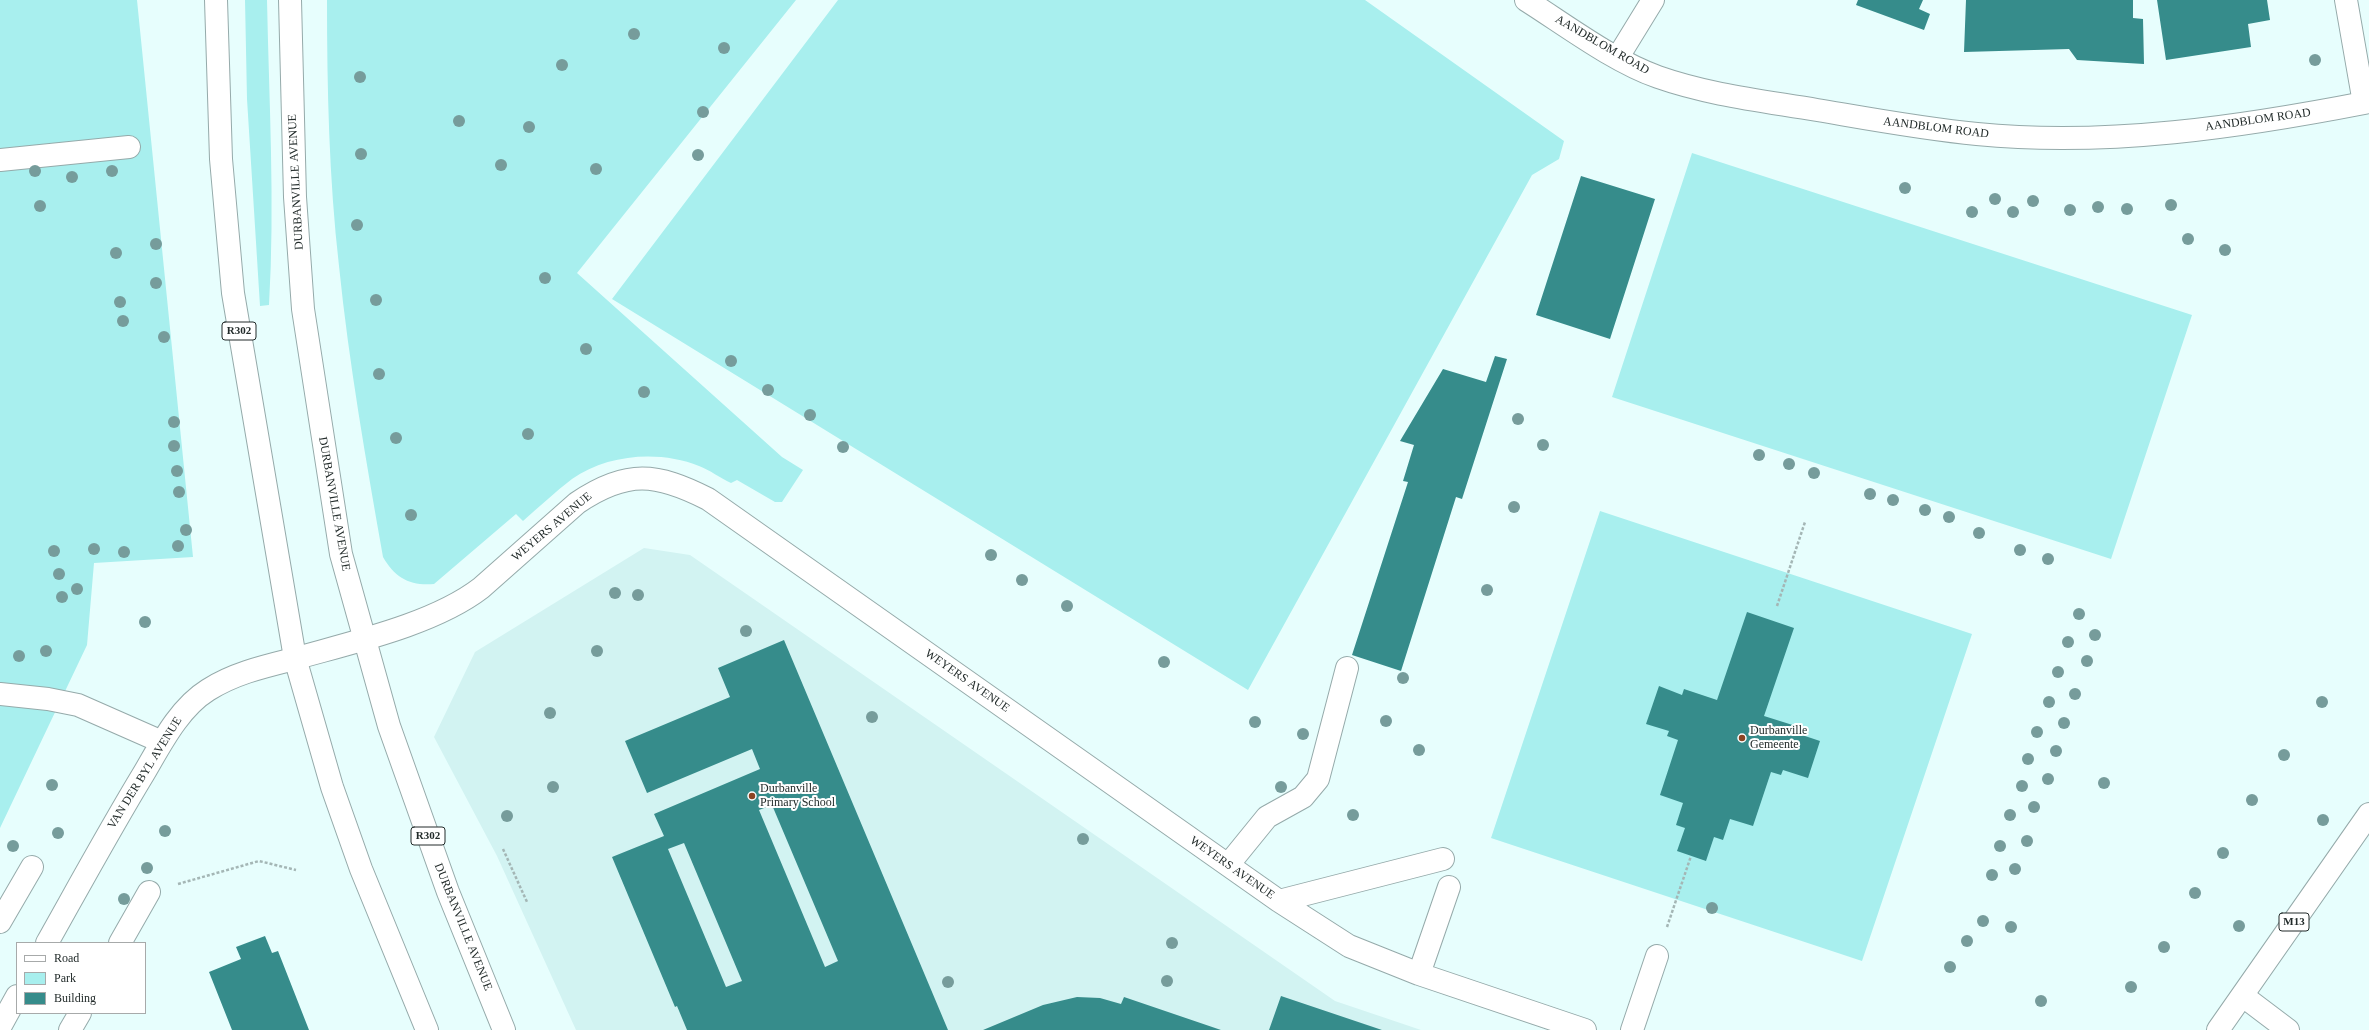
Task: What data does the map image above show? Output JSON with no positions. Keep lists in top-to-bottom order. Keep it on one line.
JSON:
{"streets":{"street":["AANDBLOM ROAD","DURBANVILLE AVENUE","R302","WEYERS AVENUE","VAN DER BYL AVENUE","M13"]},"crossings":[["DURBANVILLE AVENUE","WEYERS AVENUE"],["DURBANVILLE AVENUE","VAN DER BYL AVENUE"],["R302","VAN DER BYL AVENUE"],["WEYERS AVENUE","VAN DER BYL AVENUE"]],"places":["Durbanville Gemeente","Durbanville Primary School"],"legend":["Road","Park","Building"]}
